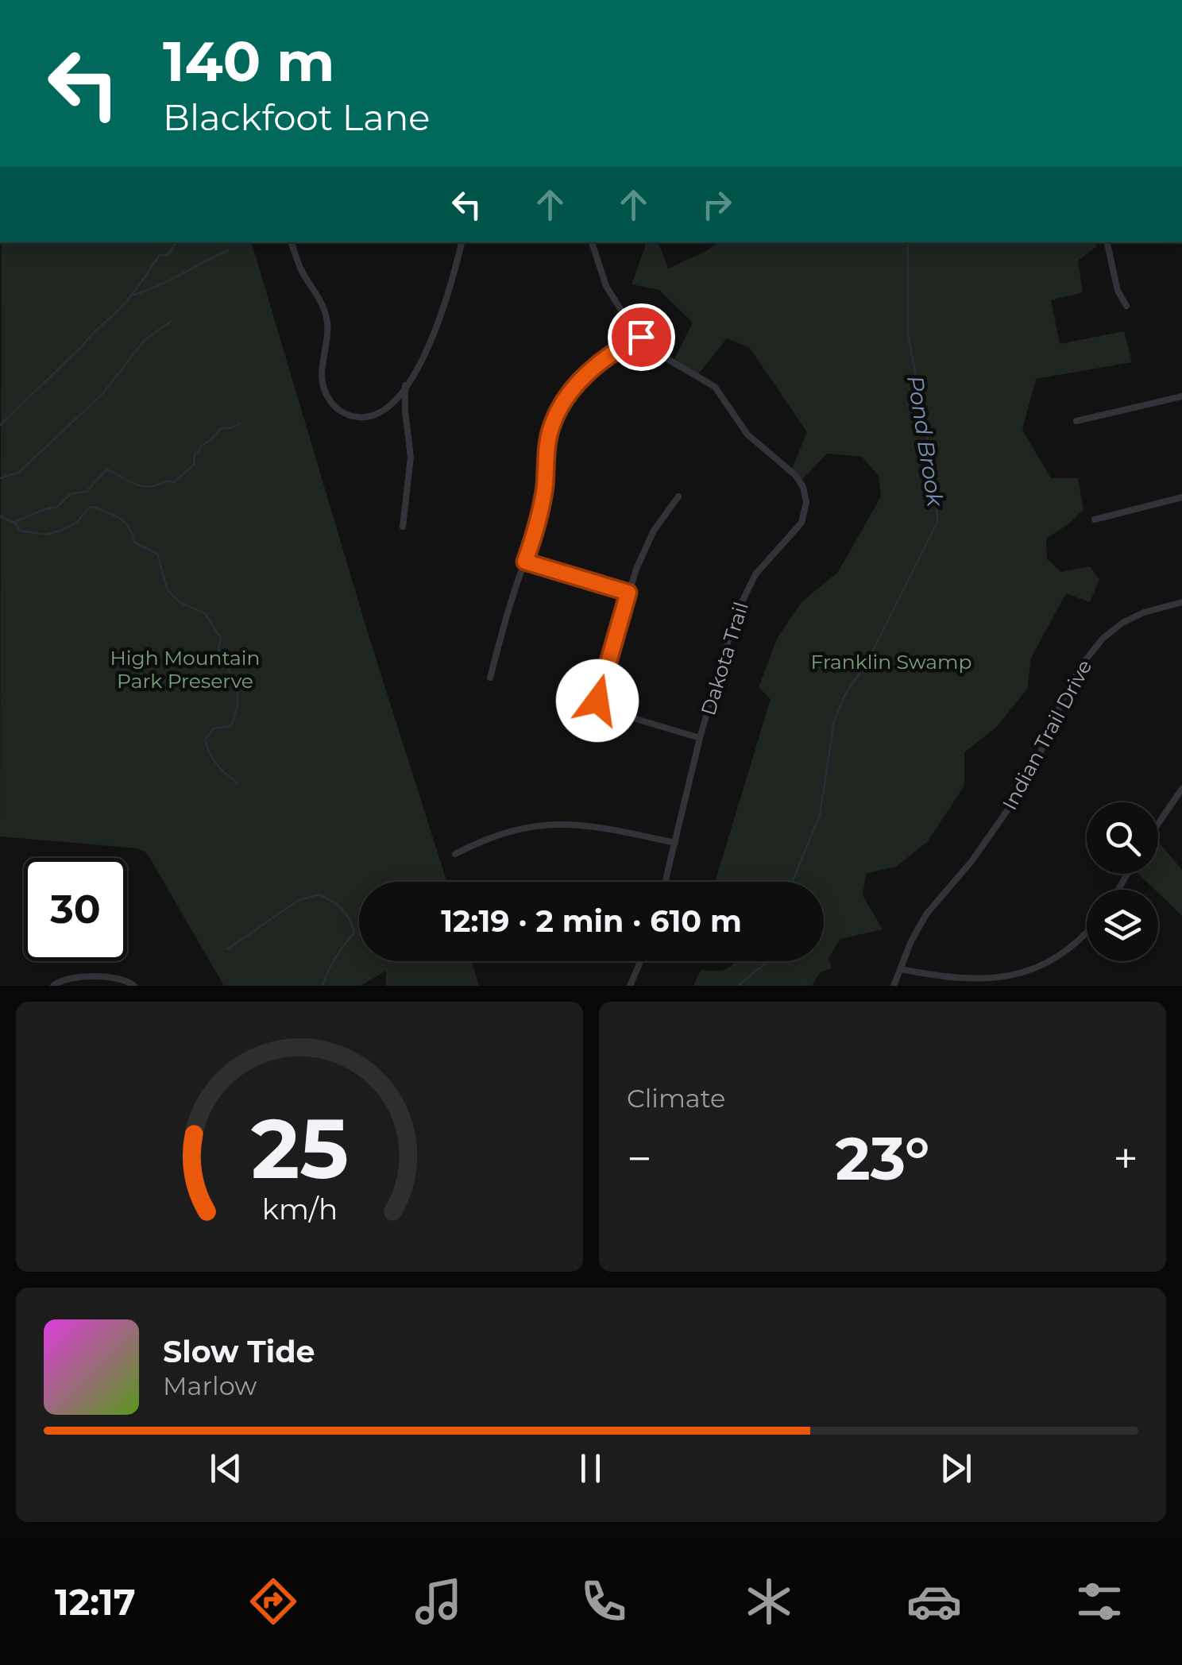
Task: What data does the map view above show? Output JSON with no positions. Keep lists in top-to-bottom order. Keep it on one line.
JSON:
{"streets":{"street":["Dakota Trail","Indian Trail Drive"]},"water":["Pond Brook"],"parks":["High Mountain Park Preserve","Franklin Swamp"],"page":{"turn":["140 m","Blackfoot Lane"],"limit":"30","trip":"12:19 · 2 min · 610 m","tile":"Climate","heat":["−","23°","+"],"song":["Slow Tide","Marlow"],"tabs":"12:17","gauge":["25","km/h"]}}
